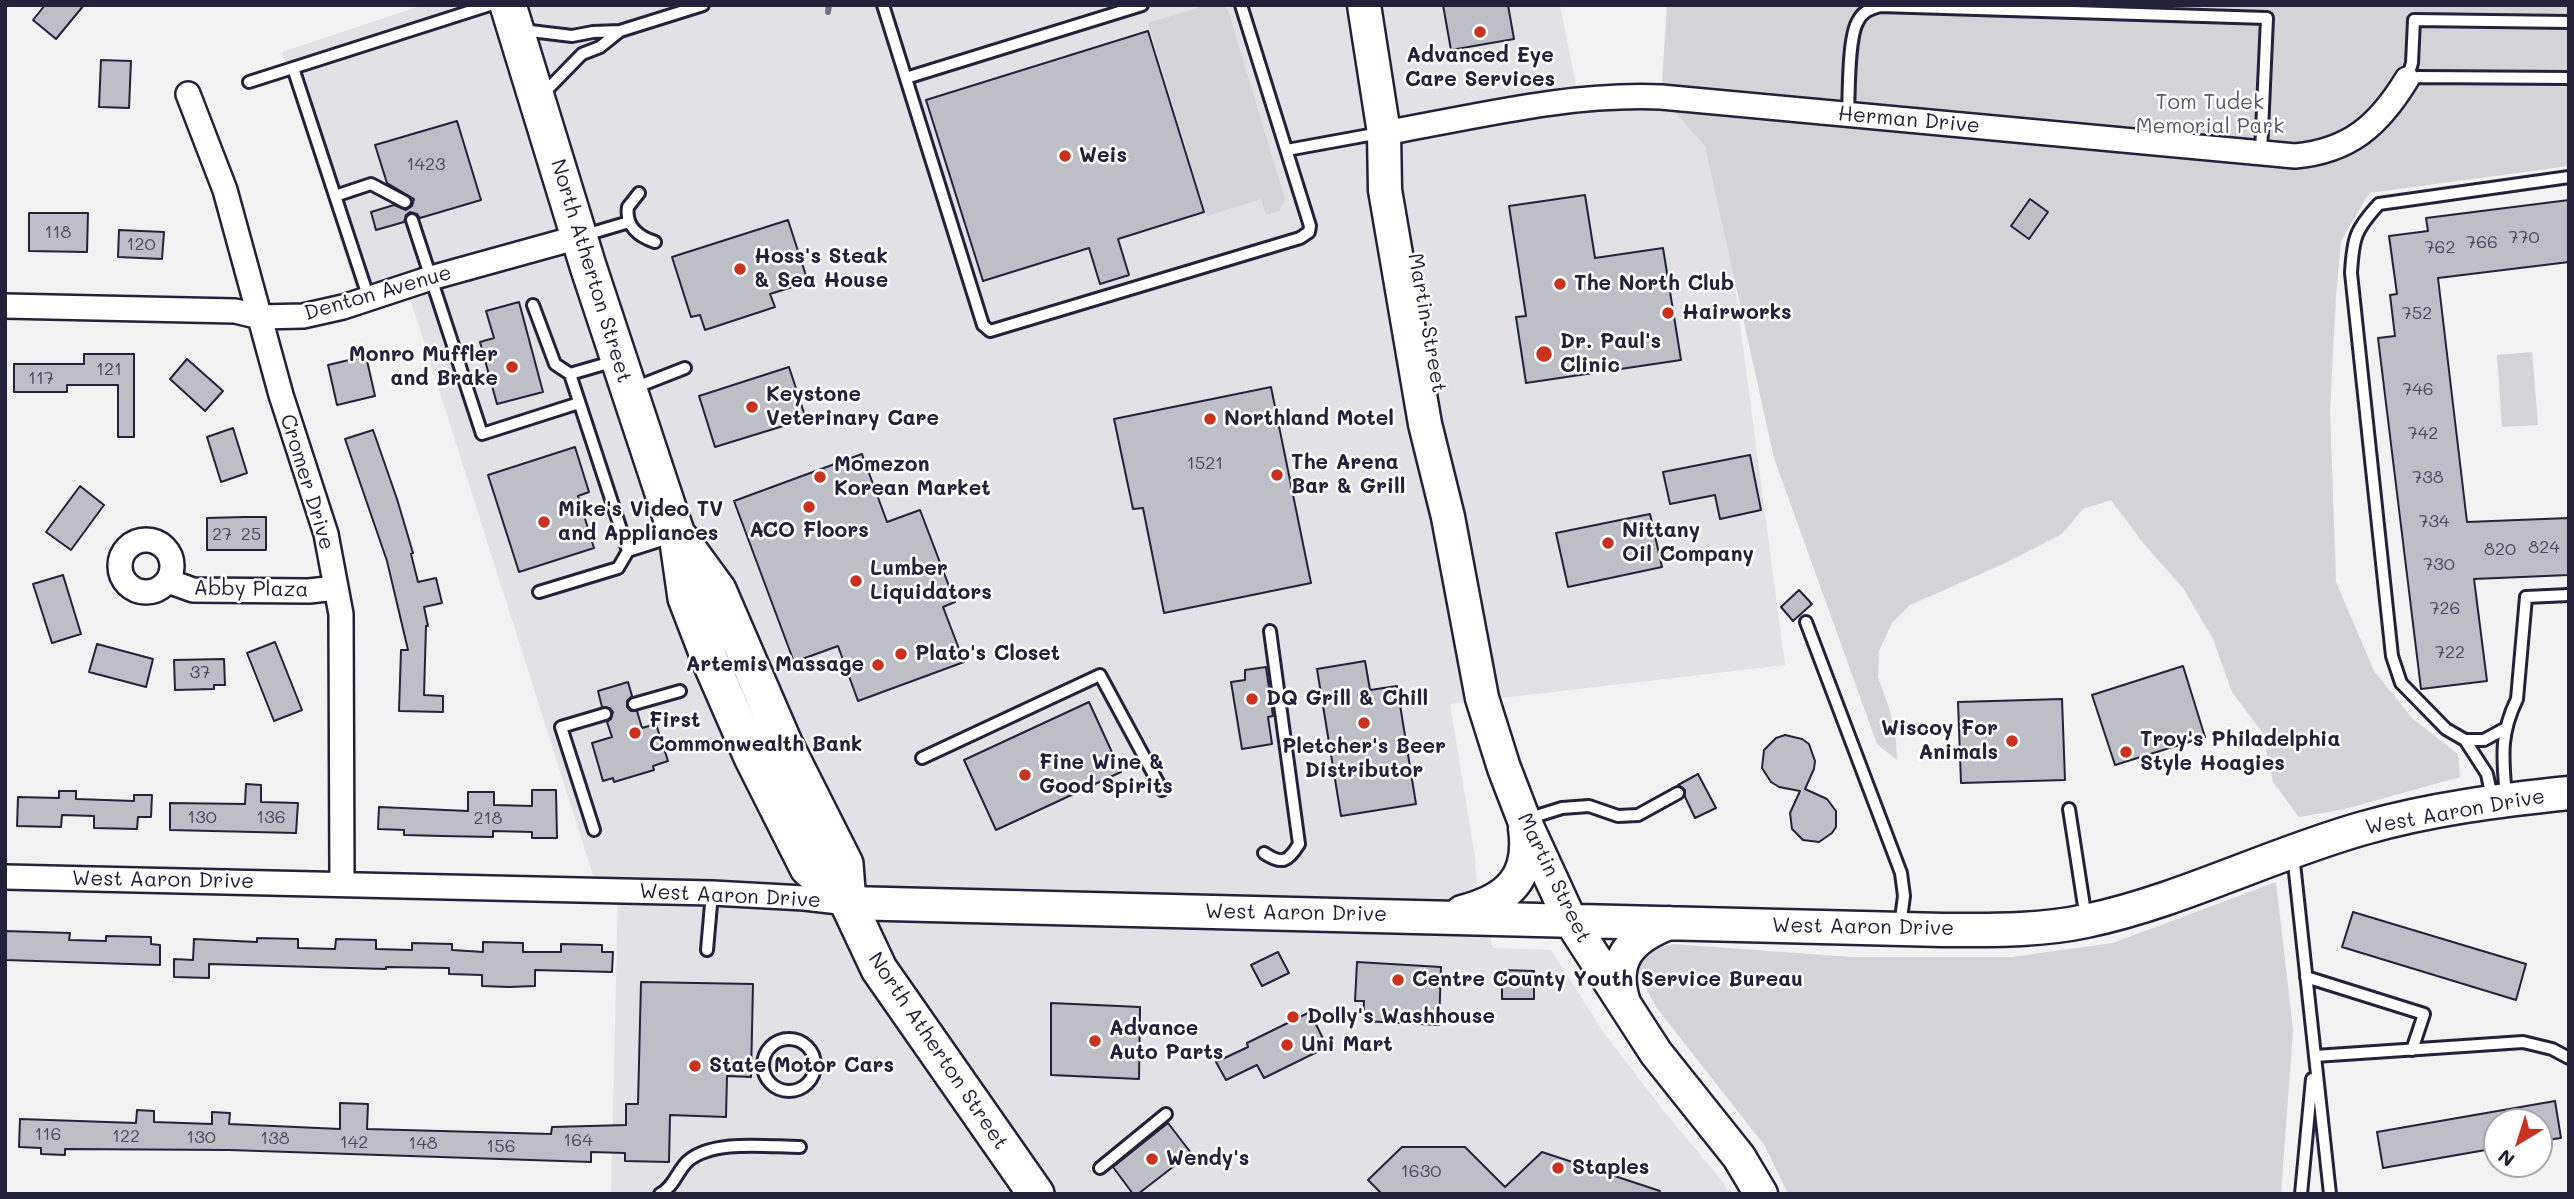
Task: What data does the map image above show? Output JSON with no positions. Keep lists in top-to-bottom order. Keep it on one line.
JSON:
{"streets":{"main road":["North Atherton Street"],"street":["Herman Drive","Denton Avenue","Martin Street","Cromer Drive","Abby Plaza","West Aaron Drive"]},"crossings":[["Herman Drive","Martin Street"],["North Atherton Street","Denton Avenue"],["North Atherton Street","West Aaron Drive"],["Denton Avenue","Cromer Drive"],["Martin Street","West Aaron Drive"],["Cromer Drive","Abby Plaza"],["Cromer Drive","West Aaron Drive"]],"parks":["Tom Tudek Memorial Park"],"places":["Advanced Eye Care Services","Weis","Hoss's Steak & Sea House","The North Club","Hairworks","Dr. Paul's Clinic","Monro Muffler and Brake","Keystone Veterinary Care","Northland Motel","The Arena Bar & Grill","Momezon Korean Market","ACO Floors","Mike's Video TV and Appliances","Nittany Oil Company","Lumber Liquidators","Plato's Closet","Artemis Massage","DQ Grill & Chill","Pletcher's Beer Distributor","First Commonwealth Bank","Wiscoy For Animals","Troy's Philadelphia Style Hoagies","Fine Wine & Good Spirits","Centre County Youth Service Bureau","Dolly's Washhouse","Advance Auto Parts","Uni Mart","State Motor Cars","Wendy's","Staples"],"house_numbers":["1423","118","770","766","120","762","752","121","117","746","742","1521","738","734","27","25","824","820","730","726","722","37","130","136","218","116","122","130","138","164","142","148","156","1630"],"north":"bottom left"}
